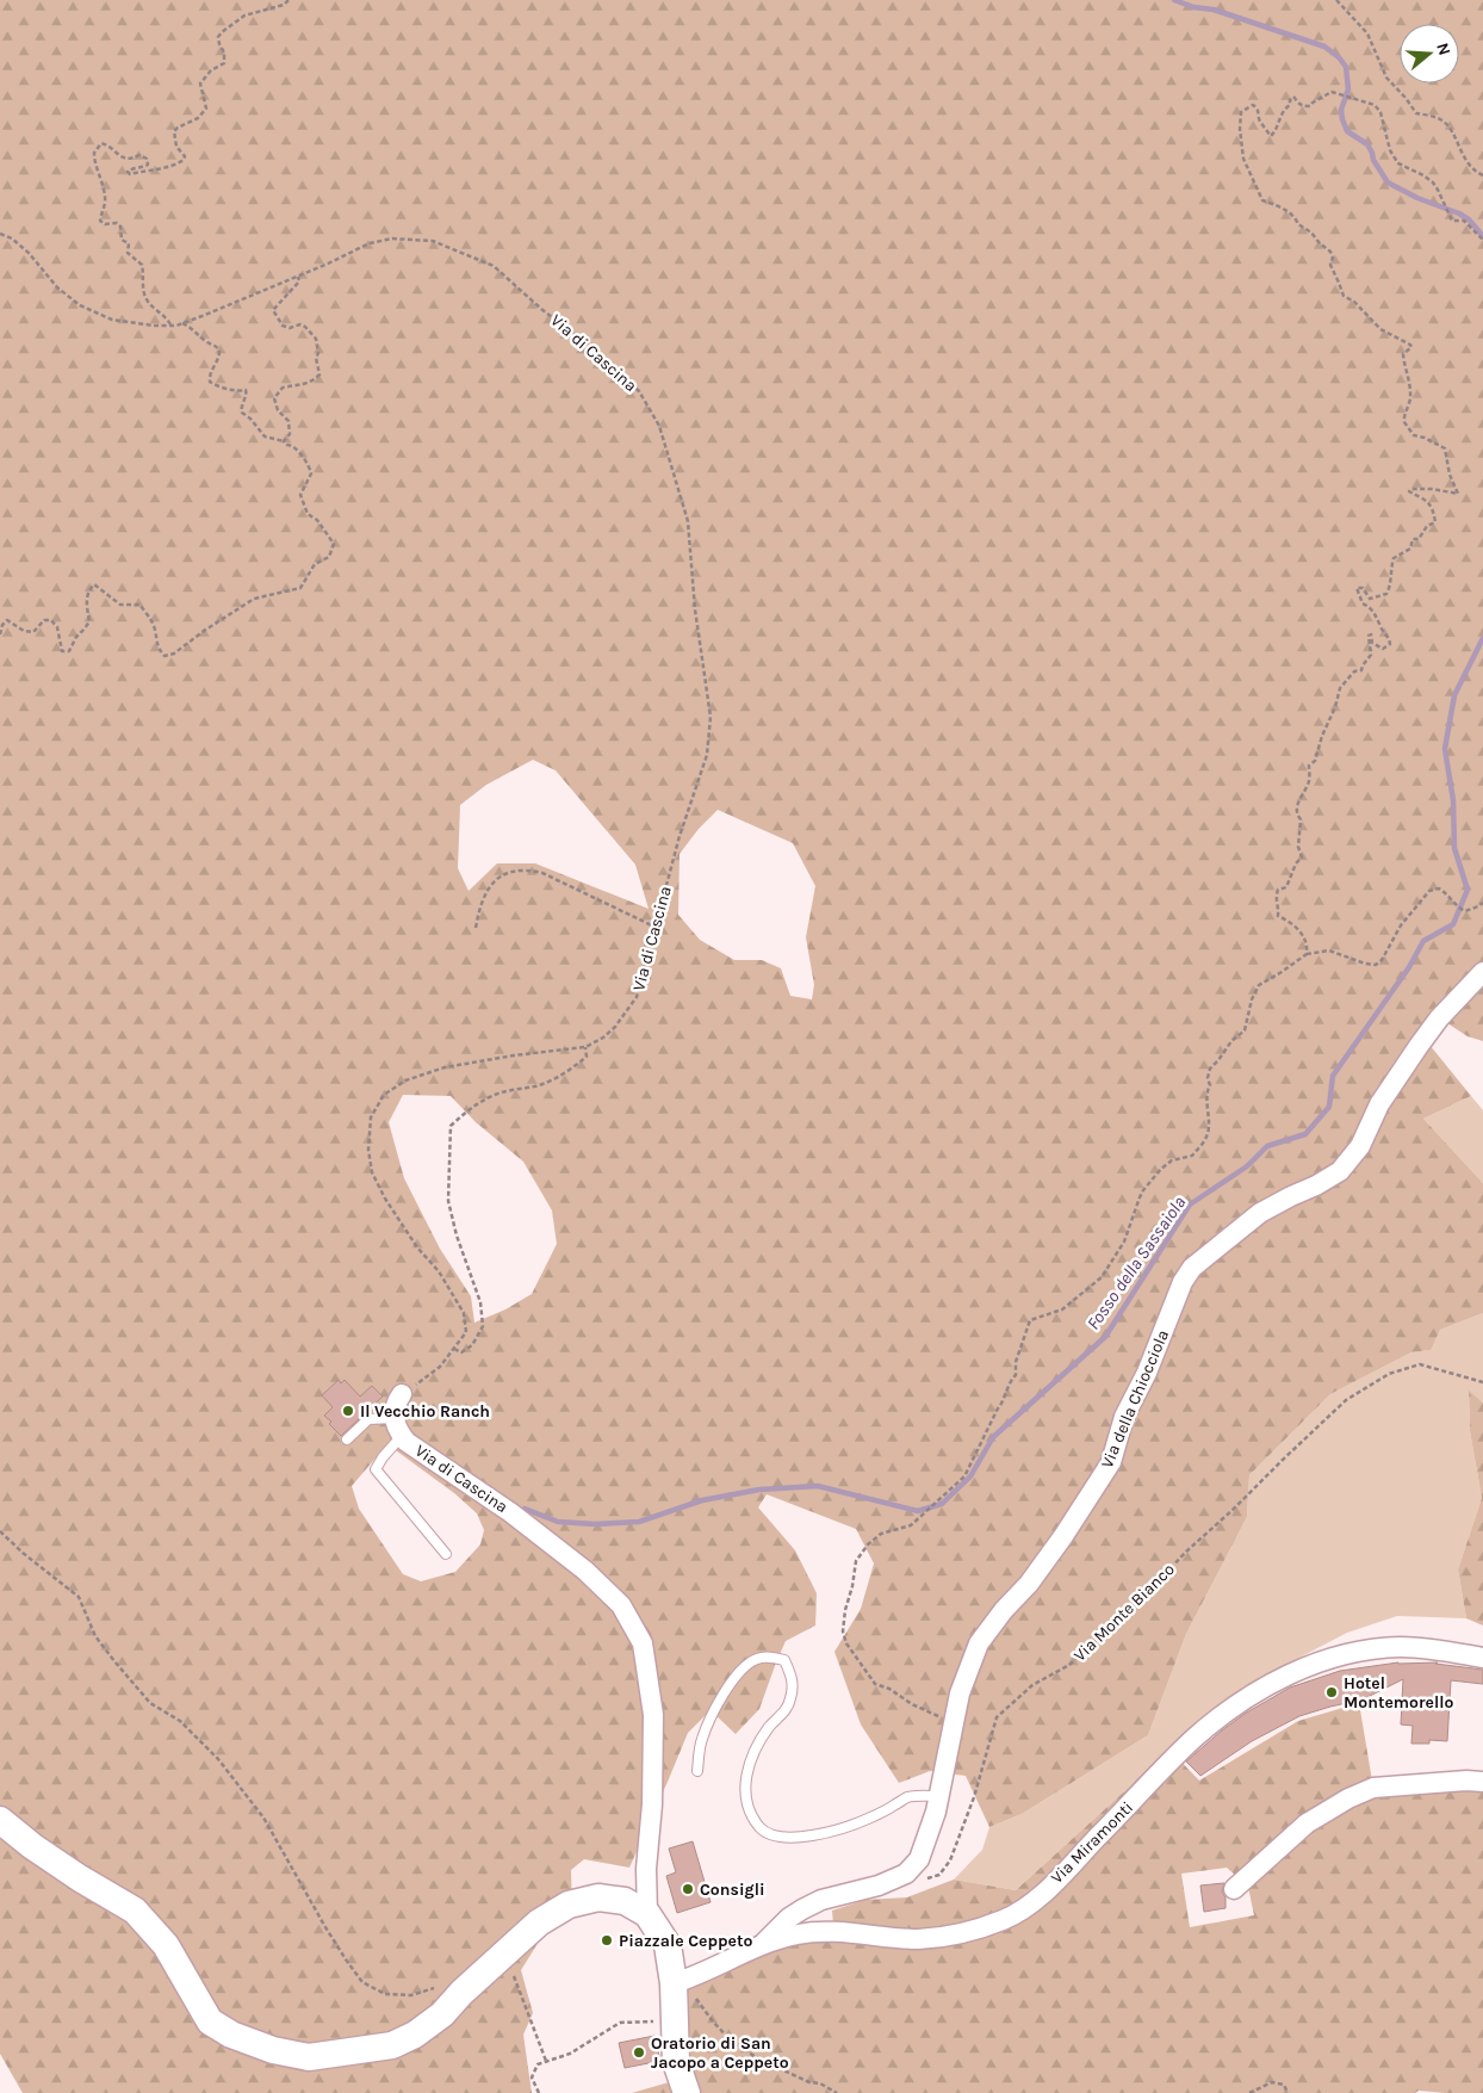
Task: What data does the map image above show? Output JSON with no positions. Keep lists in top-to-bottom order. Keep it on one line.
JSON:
{"streets":{"street":["Via di Cascina","Via della Chiocciola","Via Miramonti"],"path":["Via Monte Bianco"]},"crossings":[["Via della Chiocciola","Via Miramonti"]],"water":["Fosso della Sassaiola"],"places":["Il Vecchio Ranch","Hotel Montemorello","Consigli","Piazzale Ceppeto","Oratorio di San Jacopo a Ceppeto"],"north":"right"}
